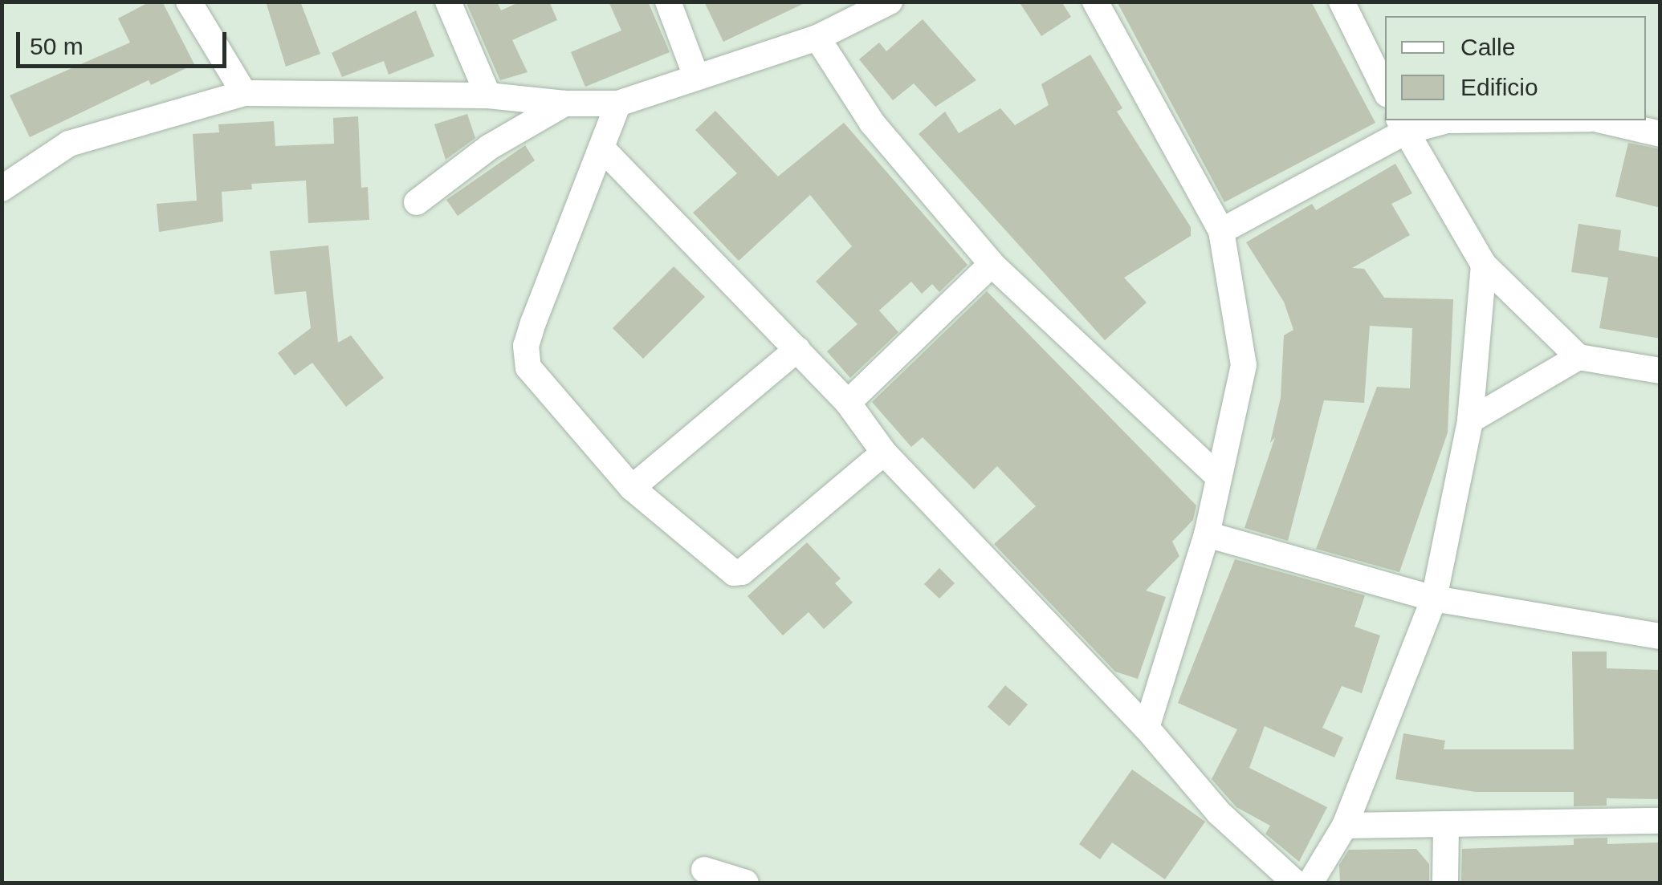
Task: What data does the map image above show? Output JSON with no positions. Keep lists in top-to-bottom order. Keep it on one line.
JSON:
{"legend":["Calle","Edificio"],"scale_bar":"50 m"}
